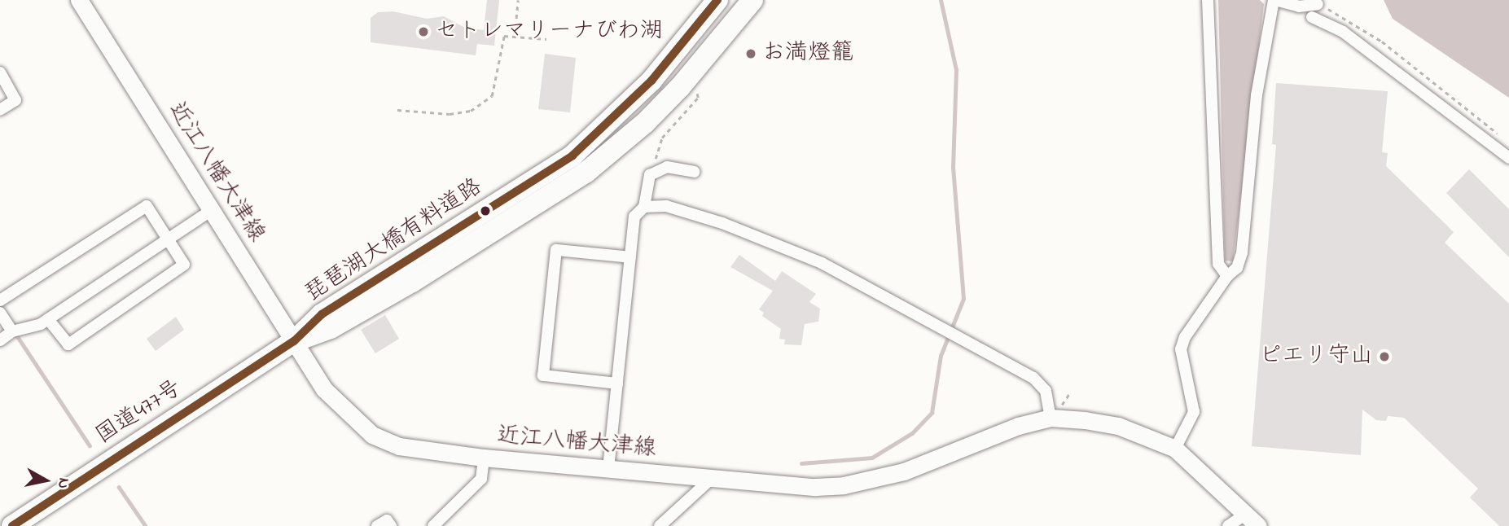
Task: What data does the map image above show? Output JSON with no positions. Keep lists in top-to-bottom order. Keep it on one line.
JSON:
{"streets":{"highway":["琵琶湖大橋有料道路","国道477号"],"main road":["近江八幡大津線"]},"crossings":[["近江八幡大津線","琵琶湖大橋有料道路"],["近江八幡大津線","国道477号"],["琵琶湖大橋有料道路","国道477号"]],"places":["セトレマリーナびわ湖","お満燈籠","ピエリ守山"],"north":"right"}
